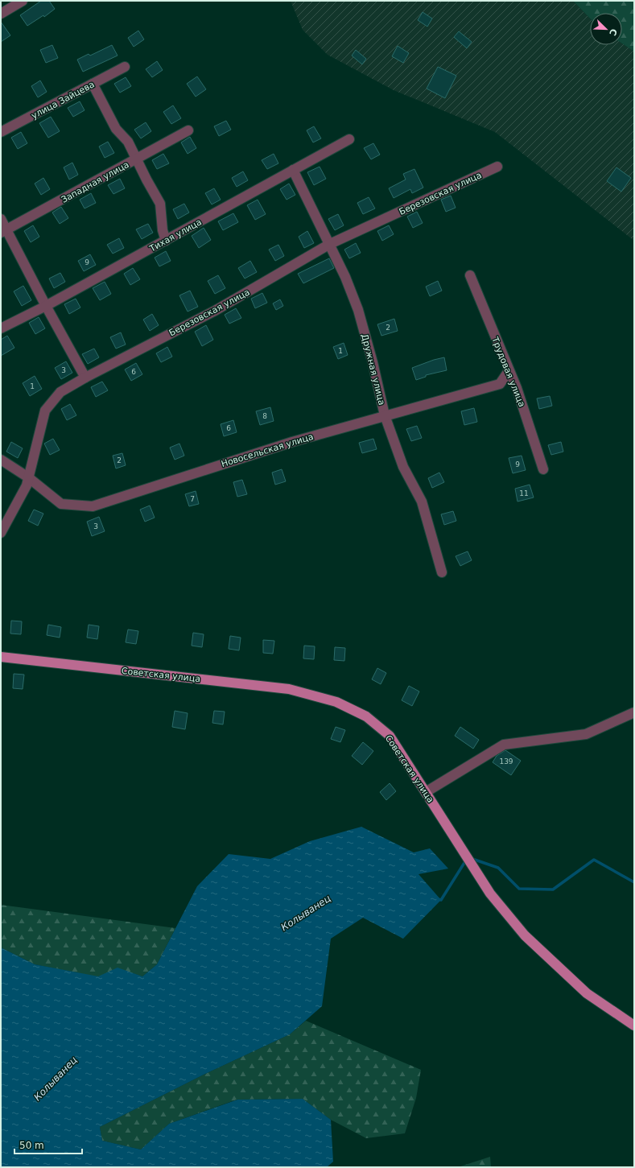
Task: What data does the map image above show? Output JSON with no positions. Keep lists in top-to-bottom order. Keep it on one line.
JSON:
{"streets":{"main road":["Советская улица"],"street":["улица Зайцева","Западная улица","Березовская улица","Тихая улица","Дружная улица","Трудовая улица","Новосельская улица"]},"crossings":[["Березовская улица","Дружная улица"],["Березовская улица","Новосельская улица"],["Тихая улица","Дружная улица"],["Дружная улица","Новосельская улица"],["Трудовая улица","Новосельская улица"]],"water":["Колыванец"],"house_numbers":["9","2","1","3","6","1","8","6","2","9","11","7","3","139"],"scale_bar":"50 m","north":"bottom right"}
